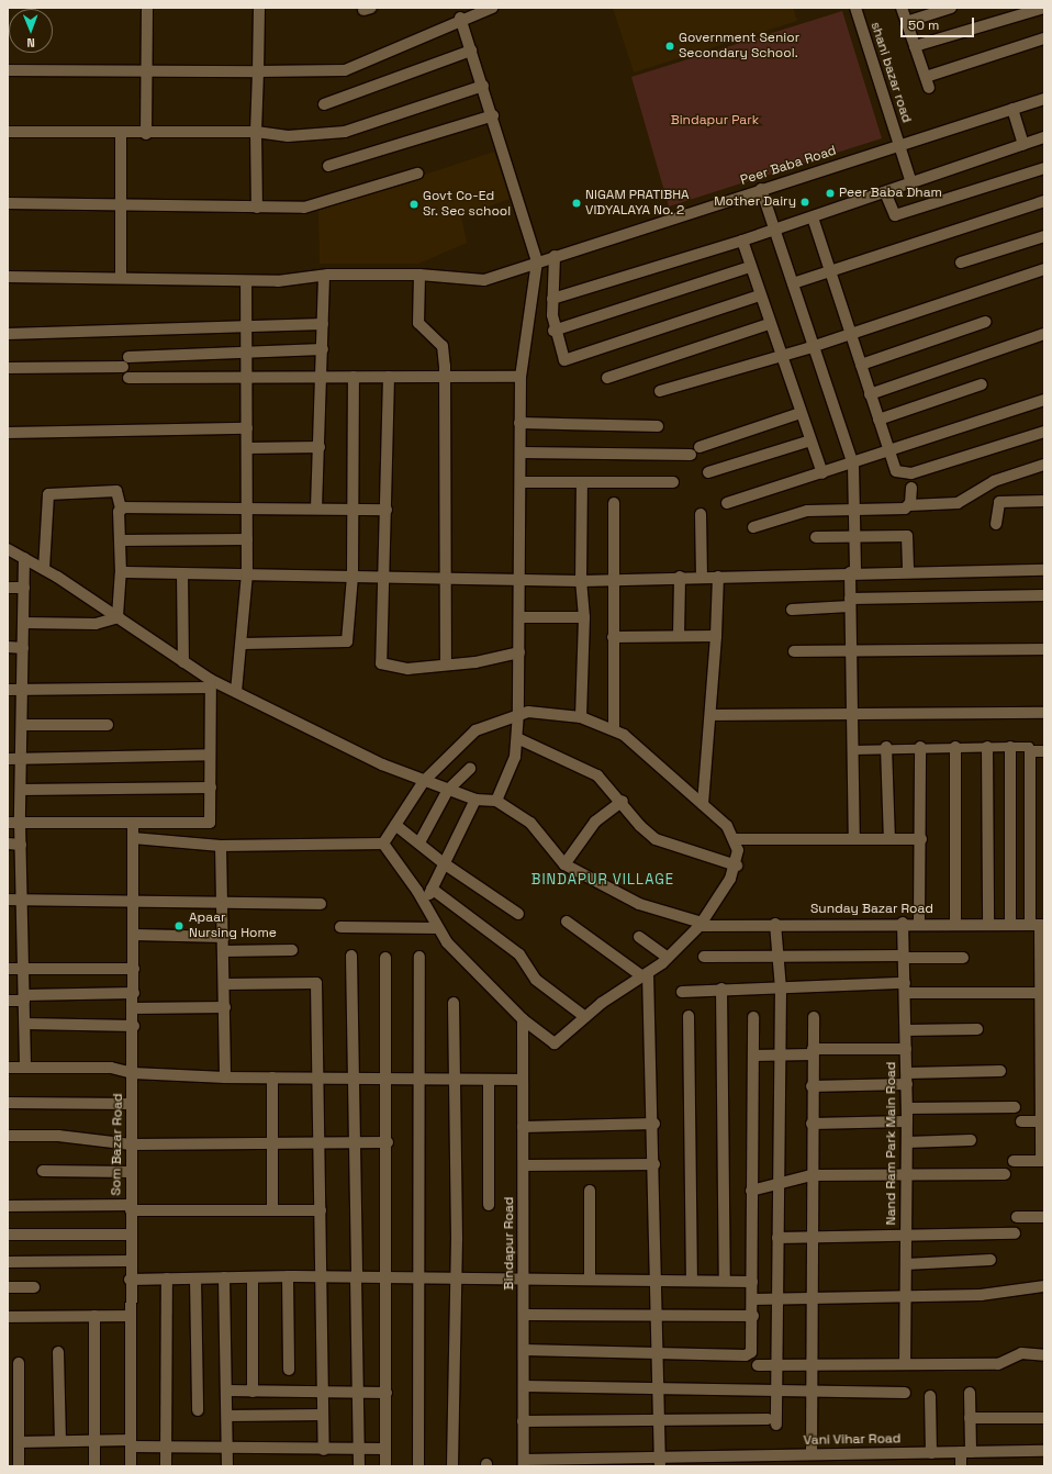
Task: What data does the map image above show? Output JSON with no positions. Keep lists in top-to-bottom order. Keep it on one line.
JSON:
{"streets":{"street":["shani bazar road","Peer Baba Road","Sunday Bazar Road","Nand Ram Park Main Road","Som Bazar Road","Bindapur Road","Vani Vihar Road"]},"crossings":[["shani bazar road","Peer Baba Road"],["Sunday Bazar Road","Nand Ram Park Main Road"],["Bindapur Road","Vani Vihar Road"]],"districts":["BINDAPUR VILLAGE"],"parks":["Bindapur Park"],"places":["Government Senior Secondary School.","Peer Baba Dham","Mother Dairy","NIGAM PRATIBHA VIDYALAYA No. 2","Govt Co-Ed Sr. Sec school","Apaar Nursing Home"],"scale_bar":"50 m","north":"bottom"}
